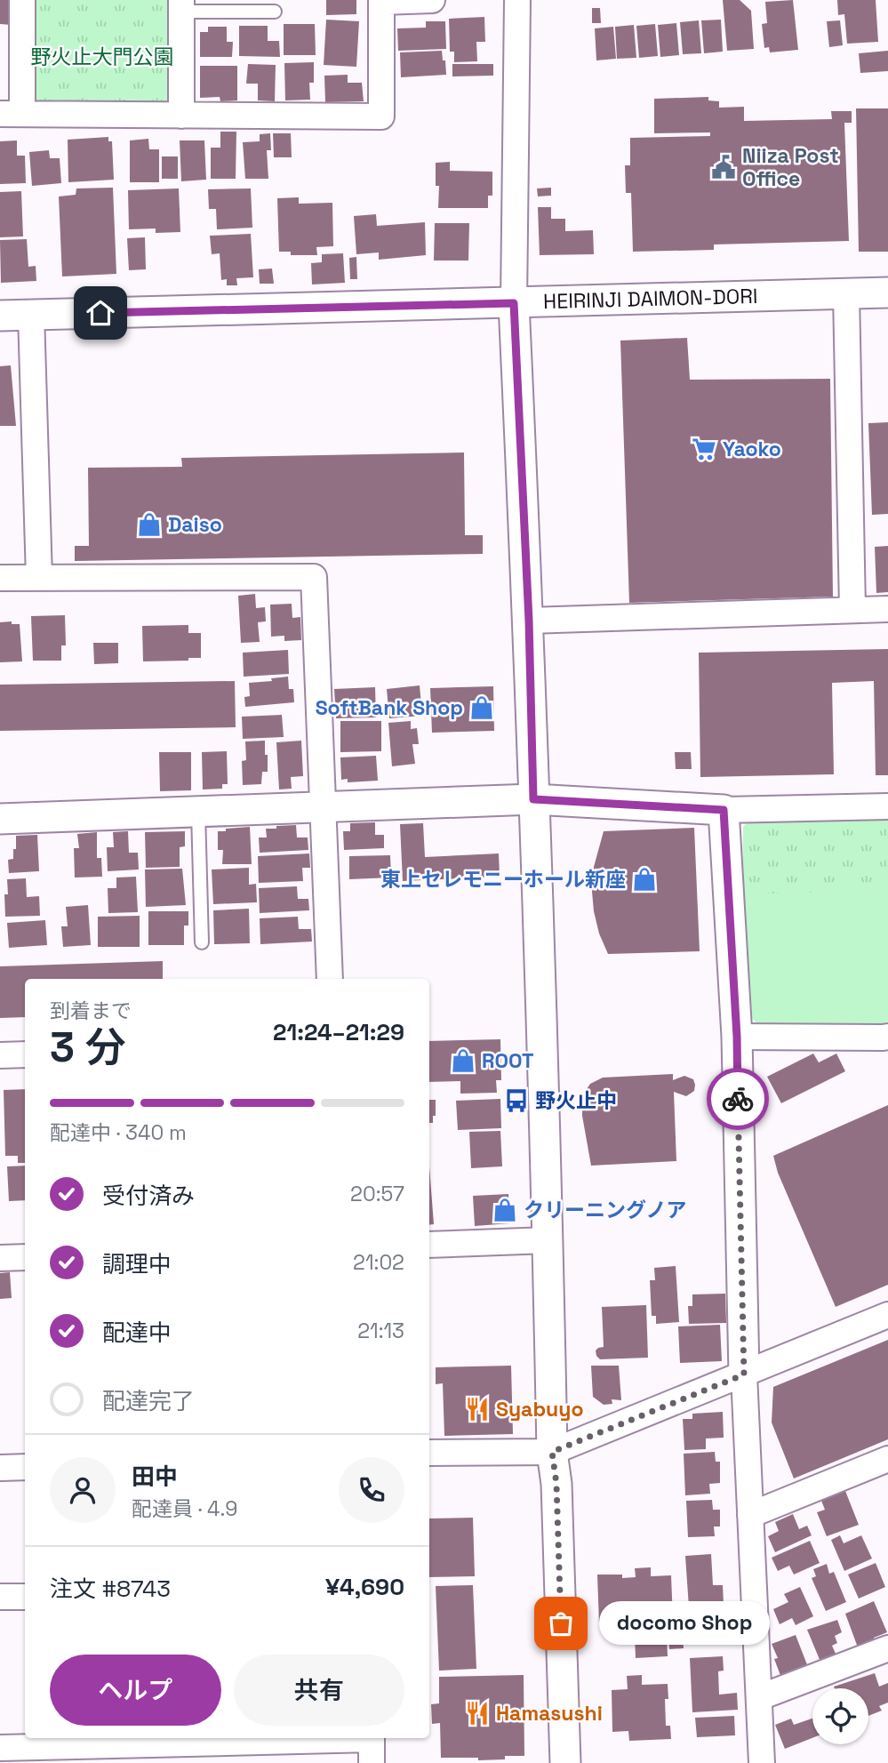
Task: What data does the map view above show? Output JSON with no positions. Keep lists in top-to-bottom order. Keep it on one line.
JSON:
{"streets":{"street":["HEIRINJI DAIMON-DORI"]},"parks":["野火止大門公園"],"places":{"public building":["Niiza Post Office"],"supermarket":["Yaoko"],"shop":["Daiso","SoftBank Shop","東上セレモニーホール新座","ROOT","クリーニングノア"],"bus stop":["野火止中"],"restaurant":["Syabuyo","Hamasushi"],"other":["docomo Shop"]},"page":{"heading":["3 分","到着まで","21:24–21:29"],"panel":["田中","配達員 · 4.9","注文 #8743","¥4,690"],"bar":"配達中 · 340 m","list":[["受付済み","20:57"],["調理中","21:02"],["配達中","21:13"],"配達完了"],"bubble":"docomo Shop","buttons":["ヘルプ","共有"]}}
